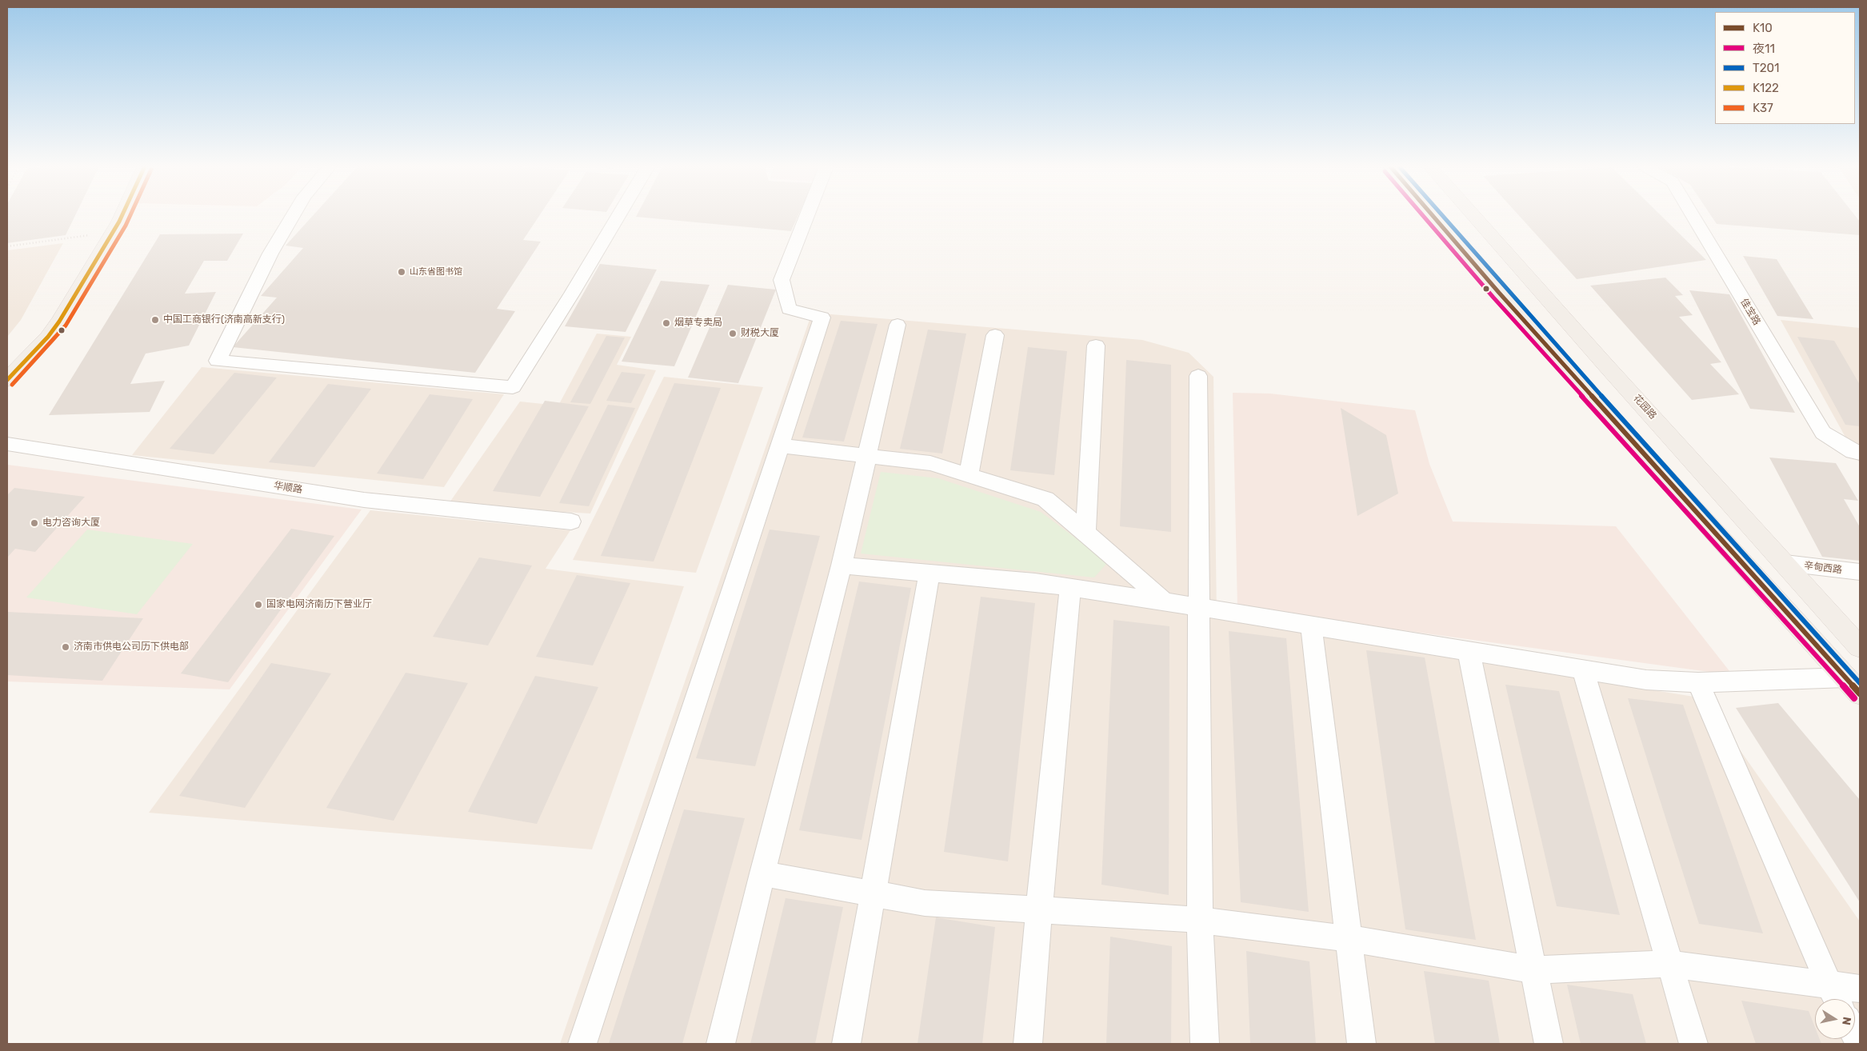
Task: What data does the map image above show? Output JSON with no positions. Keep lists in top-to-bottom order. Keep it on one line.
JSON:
{"streets":{"main road":["花园路"],"street":["佳宝路","华顺路","辛甸西路"]},"crossings":[["花园路","辛甸西路"]],"places":["山东省图书馆","中国工商银行(济南高新支行)","烟草专卖局","财税大厦","电力咨询大厦","国家电网济南历下营业厅","济南市供电公司历下供电部"],"lines":["transit line K10","transit line 夜11","transit line T201","transit line K122","transit line K37"],"legend":["K10","夜11","T201","K122","K37"],"north":"right"}
